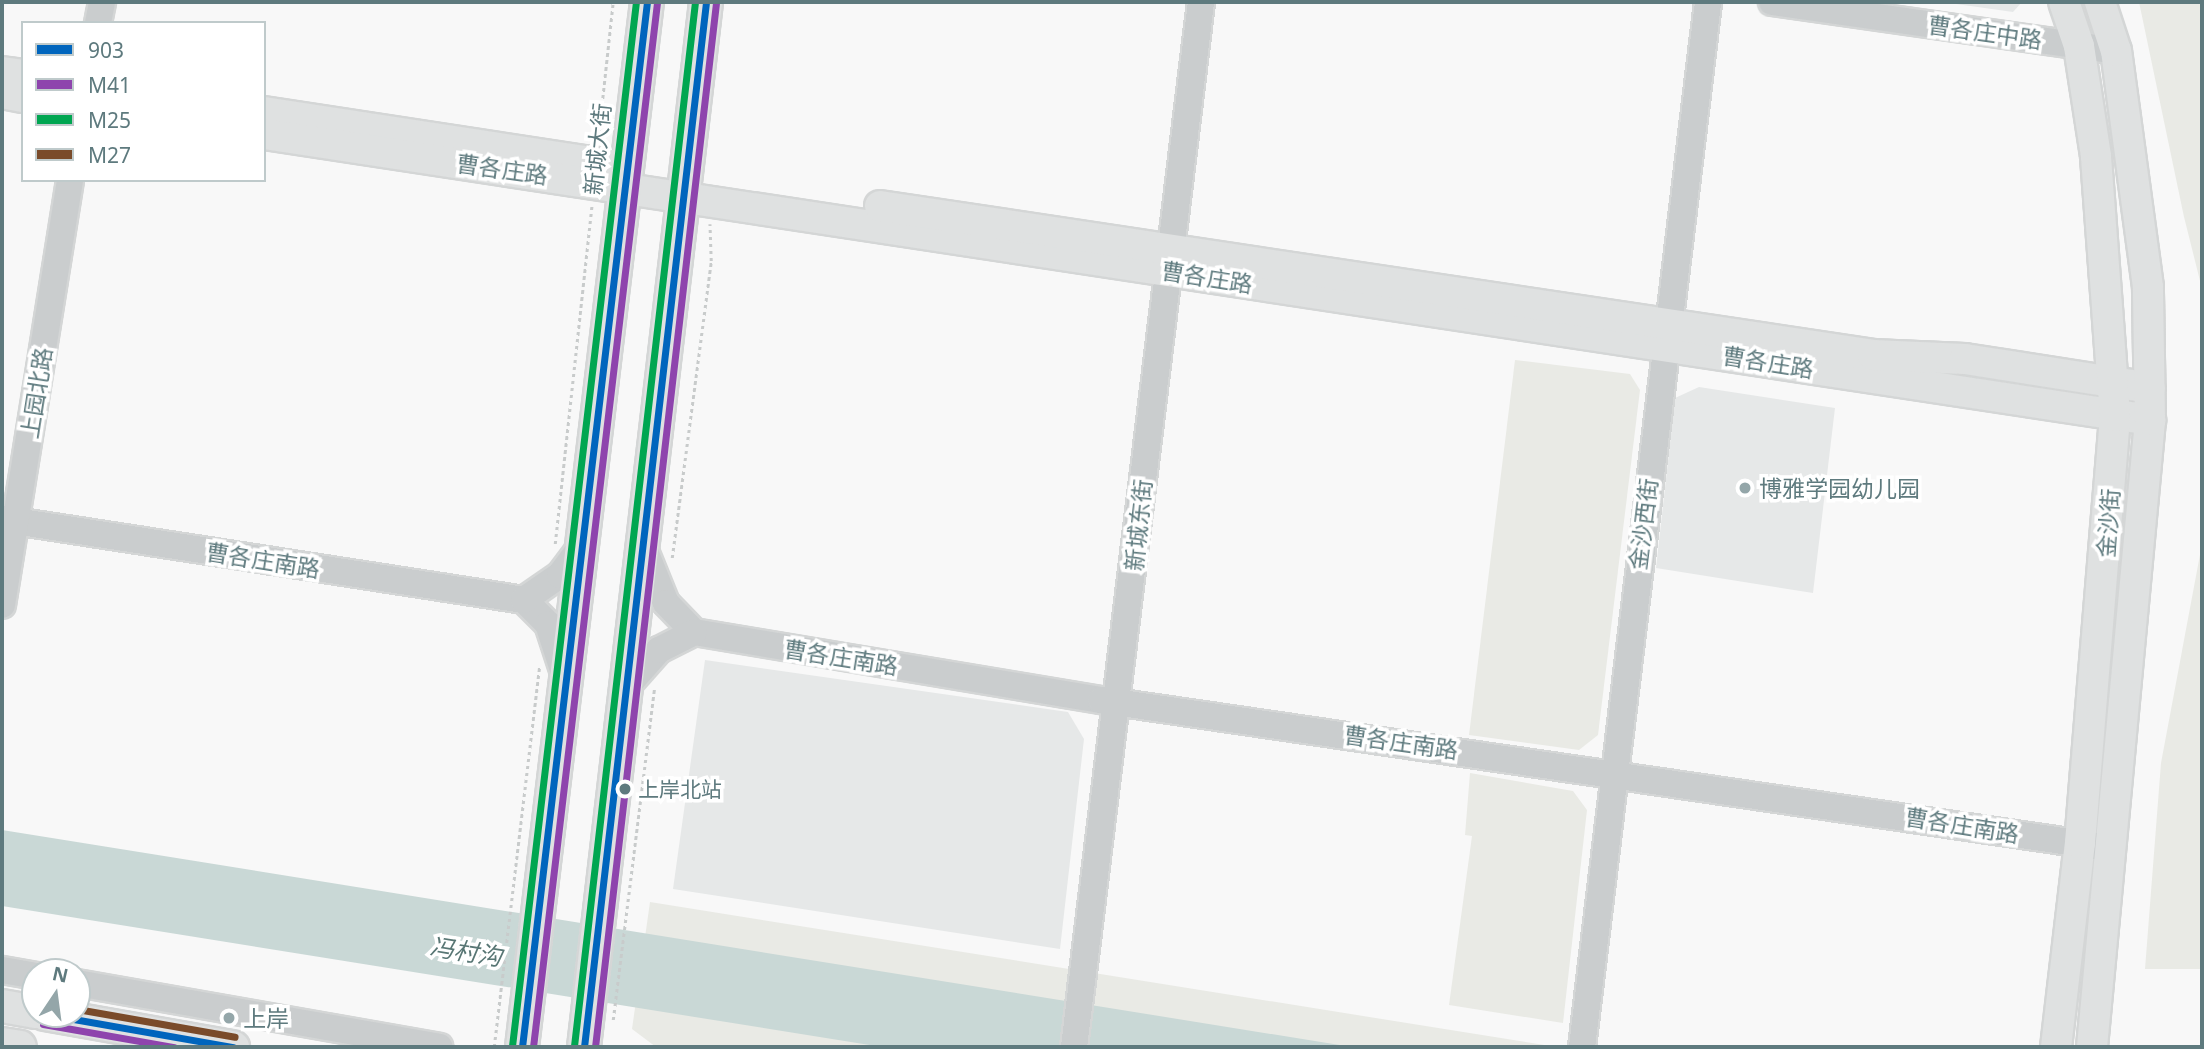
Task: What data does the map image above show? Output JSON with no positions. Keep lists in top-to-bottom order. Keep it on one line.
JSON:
{"streets":{"main road":["新城大街","曹各庄路","金沙街"],"street":["曹各庄中路","上园北路","金沙西街","新城东街","曹各庄南路"]},"crossings":[["曹各庄中路","金沙街"],["新城大街","曹各庄路"],["曹各庄路","金沙街"],["曹各庄路","金沙西街"],["曹各庄路","新城东街"],["上园北路","曹各庄南路"],["金沙街","曹各庄南路"],["金沙西街","曹各庄南路"],["新城东街","曹各庄南路"]],"water":["冯村沟"],"places":["博雅学园幼儿园","上岸北站","上岸"],"lines":["transit line 903","transit line M25","transit line M41","transit line M27"],"legend":["903","M41","M25","M27"],"north":"top"}
